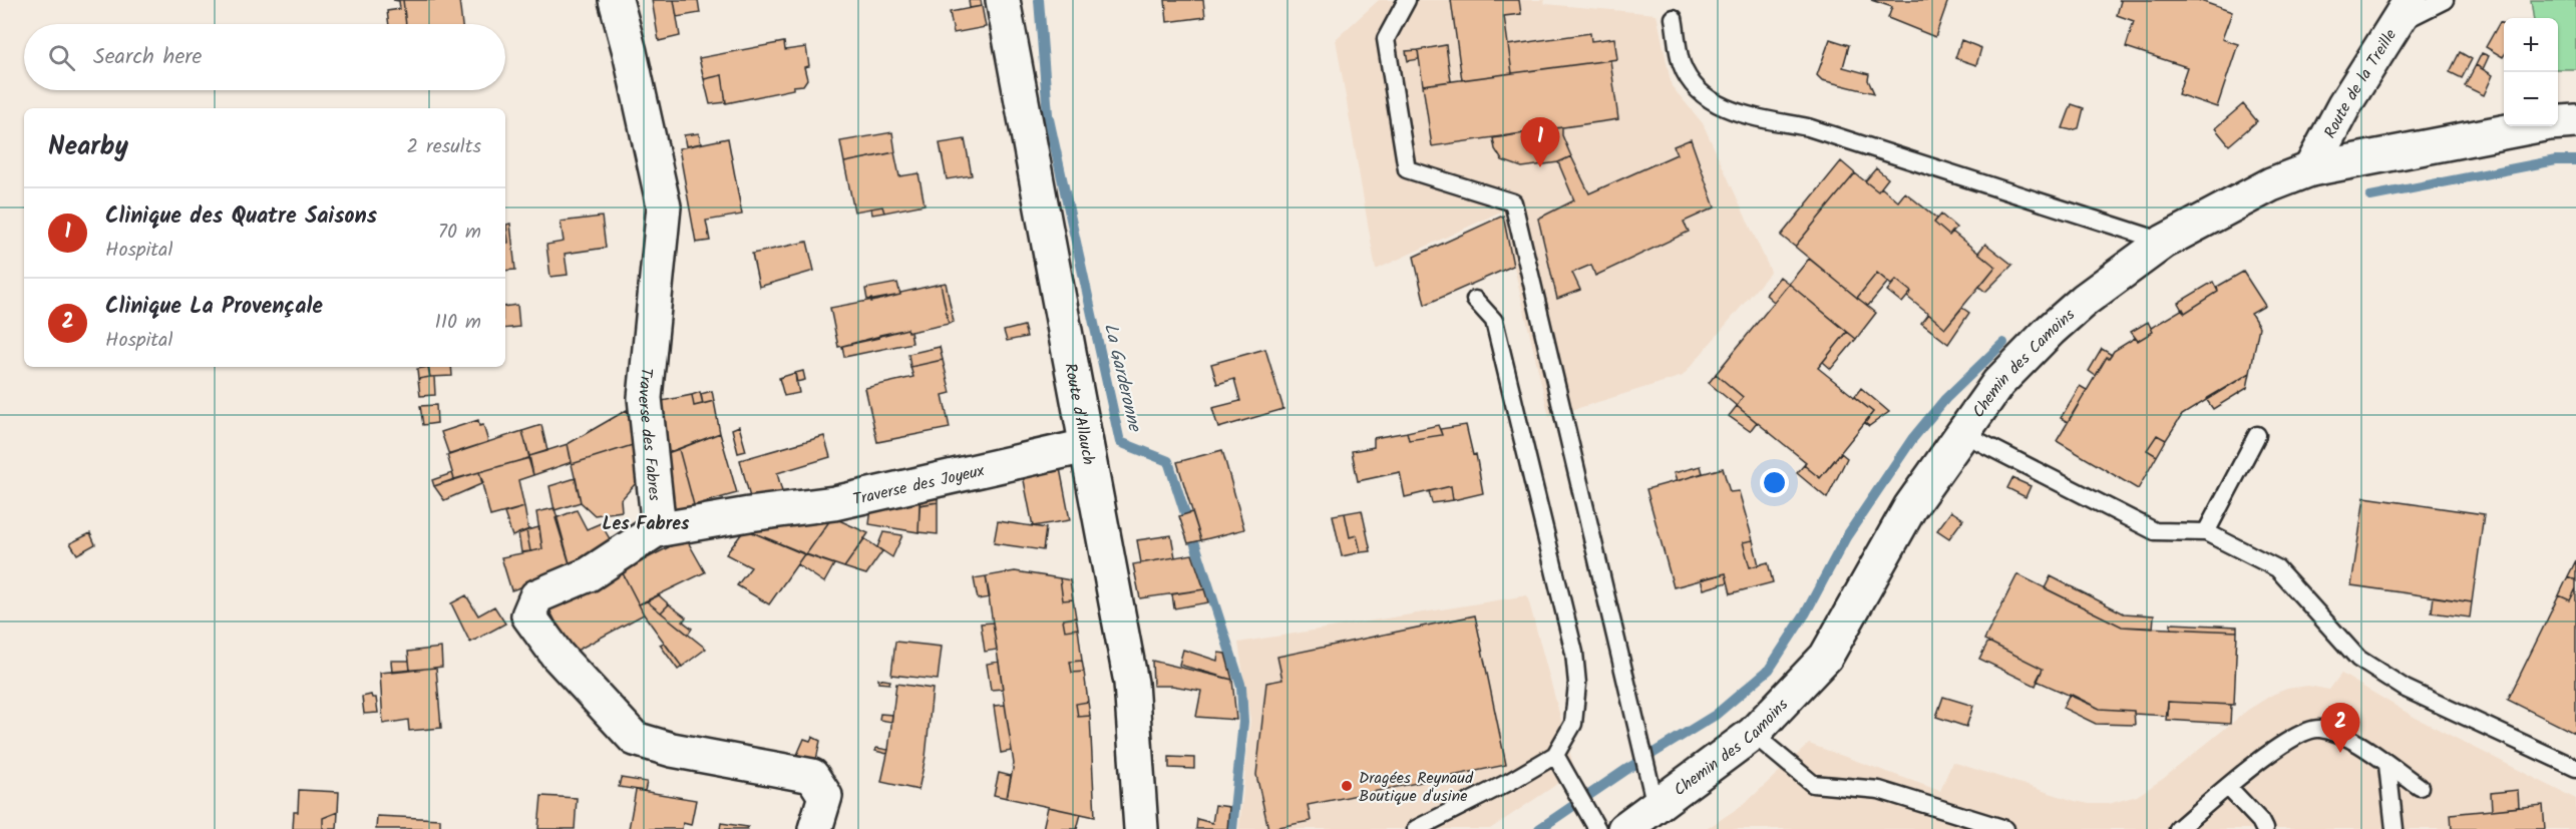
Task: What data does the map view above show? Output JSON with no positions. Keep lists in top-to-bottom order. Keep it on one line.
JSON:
{"streets":{"street":["Route de la Treille","Chemin des Camoins","Route d'Allauch","Traverse des Fabres","Traverse des Joyeux"]},"crossings":[["Route de la Treille","Chemin des Camoins"],["Route d'Allauch","Traverse des Joyeux"],["Traverse des Fabres","Traverse des Joyeux"]],"districts":["Les Fabres"],"water":["La Garderonne"],"places":["Dragées Reynaud Boutique d'usine"],"page":{"map_buttons":["+","−"],"search":"Search here","heading":["Nearby","2 results"],"pins":["1","2"],"list":[{"mark":"1","name":"Clinique des Quatre Saisons","note":"Hospital","value":"70 m"},{"mark":"2","name":"Clinique La Provençale","note":"Hospital","value":"110 m"}]}}
